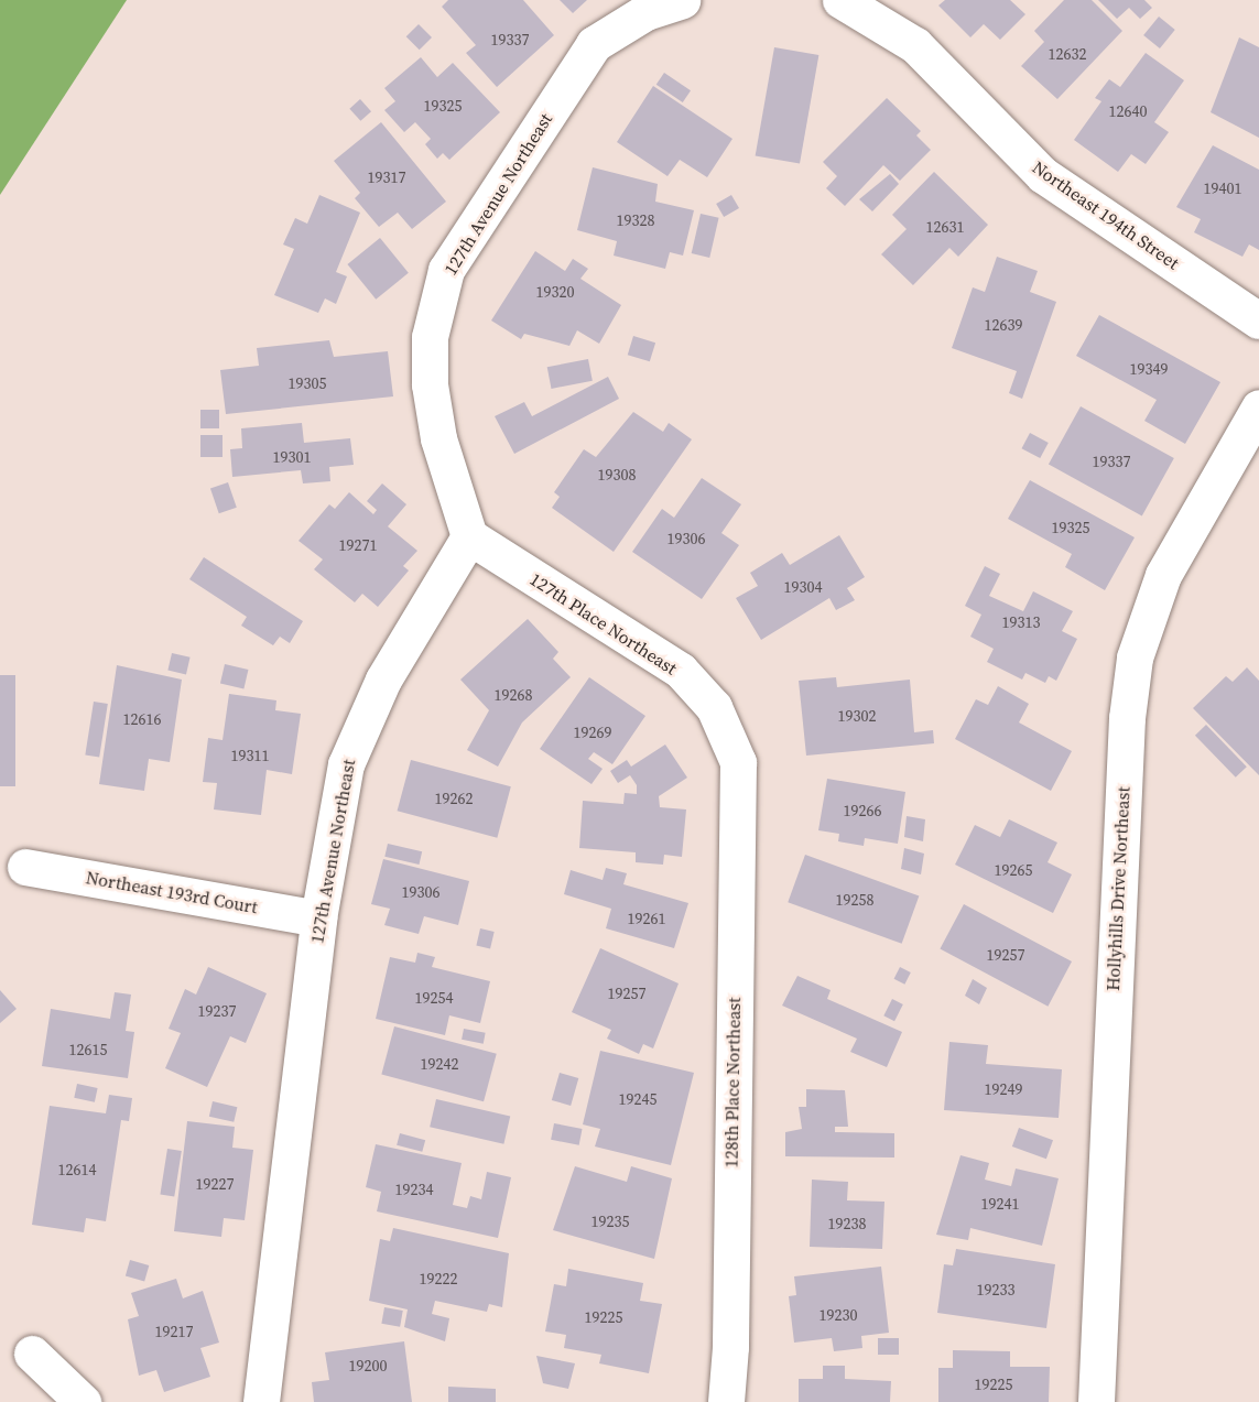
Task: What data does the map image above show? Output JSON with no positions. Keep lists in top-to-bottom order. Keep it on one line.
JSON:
{"streets":{"street":["127th Avenue Northeast","Northeast 194th Street","127th Place Northeast","Hollyhills Drive Northeast","Northeast 193rd Court","128th Place Northeast"]},"crossings":[["127th Avenue Northeast","127th Place Northeast"],["127th Avenue Northeast","Northeast 193rd Court"],["127th Place Northeast","128th Place Northeast"]],"house_numbers":["19337","12632","19325","12640","19317","19401","19328","12631","19320","12639","19349","19305","19301","19337","19308","19325","19306","19271","19304","19313","19268","19302","12616","19269","19311","19262","19266","19265","19306","19258","19261","19257","19257","19254","19237","12615","19242","19249","19245","12614","19227","19234","19241","19235","19238","19222","19233","19230","19225","19217","19200","19225"]}
